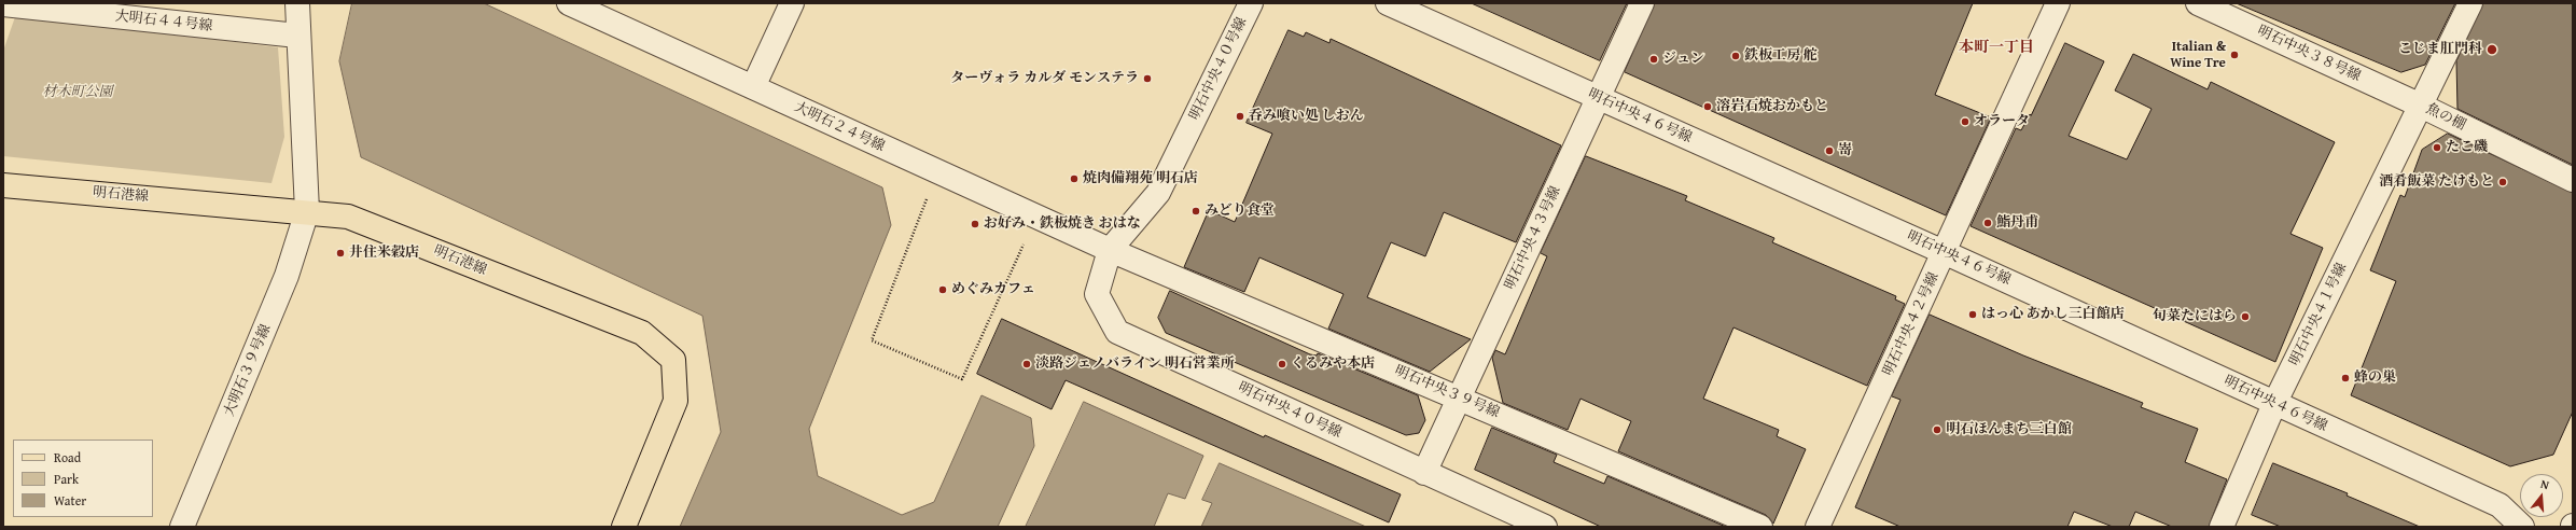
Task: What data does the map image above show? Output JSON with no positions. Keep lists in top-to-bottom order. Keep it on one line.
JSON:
{"streets":{"main road":["明石港線"],"street":["大明石４４号線","明石中央３８号線","明石中央４０号線","明石中央４６号線","魚の棚","大明石２４号線","明石中央４３号線","明石中央４１号線","明石中央４２号線","大明石３９号線","明石中央３９号線"]},"crossings":[["明石中央３８号線","魚の棚"],["明石中央３８号線","明石中央４１号線"],["明石中央４０号線","大明石２４号線"],["明石中央４０号線","明石中央４３号線"],["明石中央４０号線","明石中央３９号線"],["明石中央４６号線","明石中央４３号線"],["明石中央４６号線","明石中央４１号線"],["明石中央４６号線","明石中央４２号線"],["魚の棚","明石中央４１号線"],["大明石２４号線","明石中央３９号線"],["明石港線","大明石３９号線"],["明石中央４３号線","明石中央３９号線"]],"districts":["本町一丁目"],"parks":["材木町公園"],"places":["こじま肛門科","Italian & Wine Tre","鉄板工房 舵","ジュン","ターヴォラ カルダ モンステラ","溶岩石焼おかもと","呑み喰い処 しおん","オラータ","たこ磯","嵜","焼肉備翔苑 明石店","酒肴飯菜 たけもと","みどり食堂","鮨丹甫","お好み・鉄板焼き おはな","井住米穀店","めぐみカフェ","はっ心 あかし三白館店","旬菜たにはら","淡路ジェノバライン 明石営業所","くるみや本店","蜂の巣","明石ほんまち三白館"],"legend":["Road","Park","Water"],"north":"top"}
